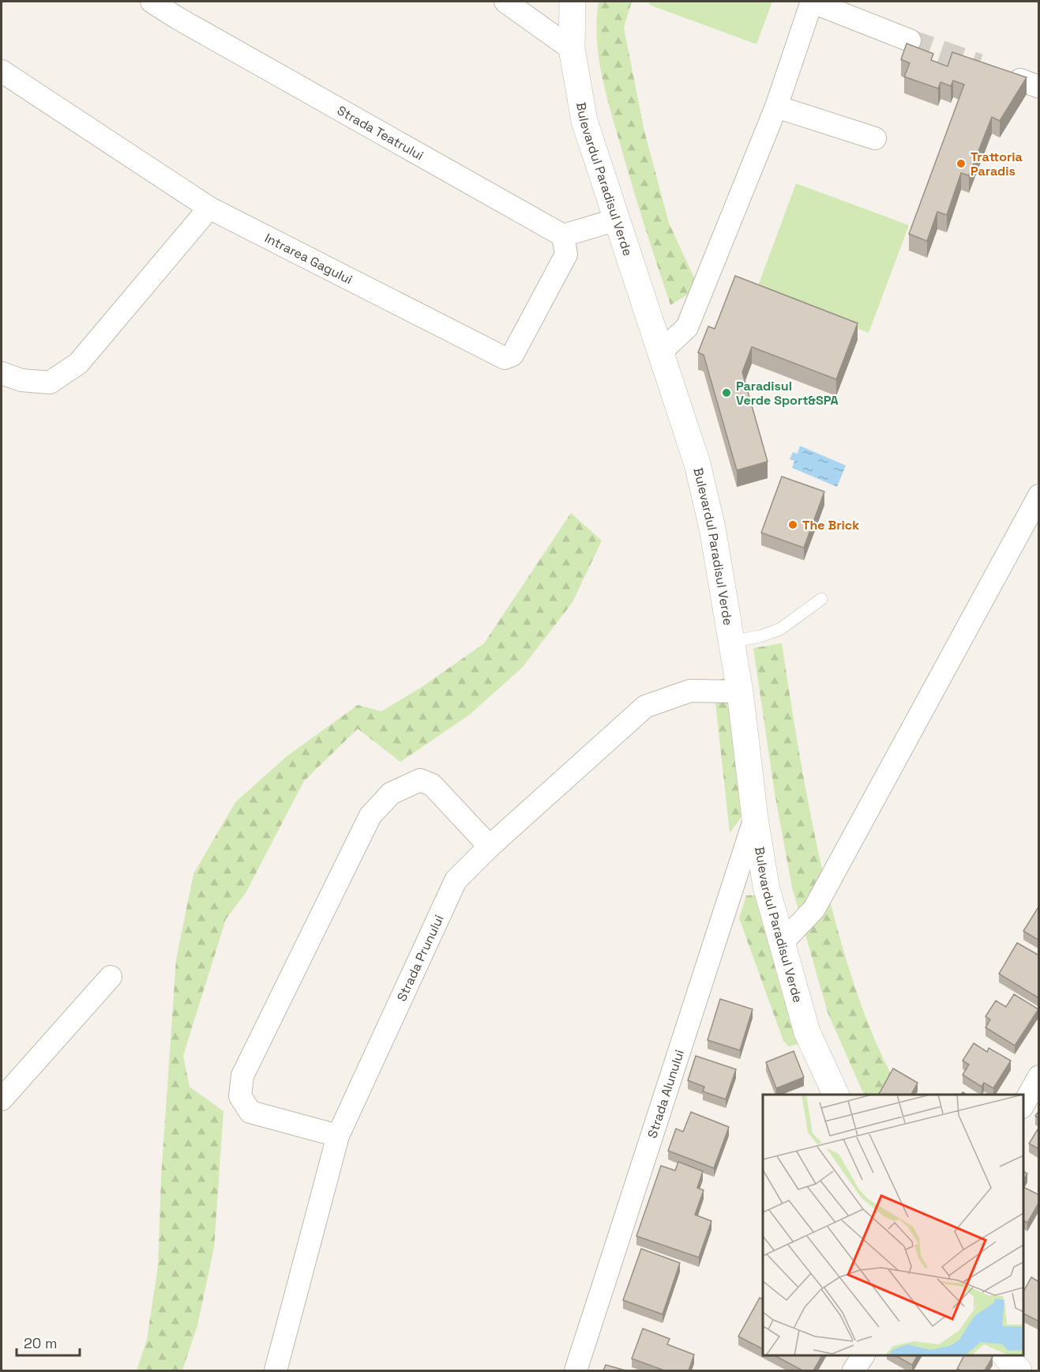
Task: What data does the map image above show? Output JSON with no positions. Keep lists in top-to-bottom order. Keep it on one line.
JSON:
{"streets":{"street":["Strada Teatrului","Bulevardul Paradisul Verde","Intrarea Gagului","Strada Prunului","Strada Alunului"]},"crossings":[["Strada Teatrului","Intrarea Gagului"],["Bulevardul Paradisul Verde","Strada Prunului"],["Bulevardul Paradisul Verde","Strada Alunului"]],"places":["Trattoria Paradis","Paradisul Verde Sport&SPA","The Brick"],"scale_bar":"20 m"}
